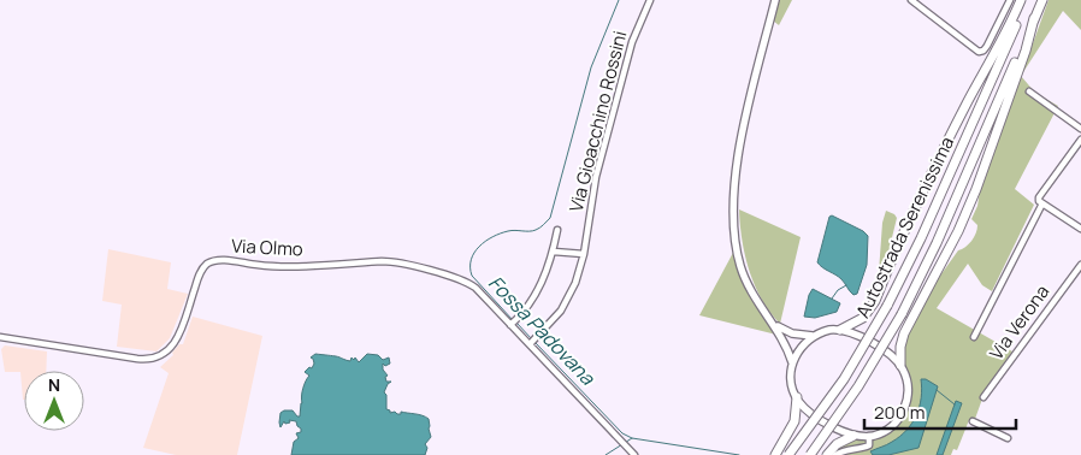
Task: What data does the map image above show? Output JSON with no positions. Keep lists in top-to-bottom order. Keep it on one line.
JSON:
{"streets":{"highway":["Autostrada Serenissima"],"street":["Via Gioacchino Rossini","Via Olmo","Via Verona"]},"crossings":[["Via Gioacchino Rossini","Via Olmo"]],"water":["Fossa Padovana"],"scale_bar":"200 m","north":"top"}
